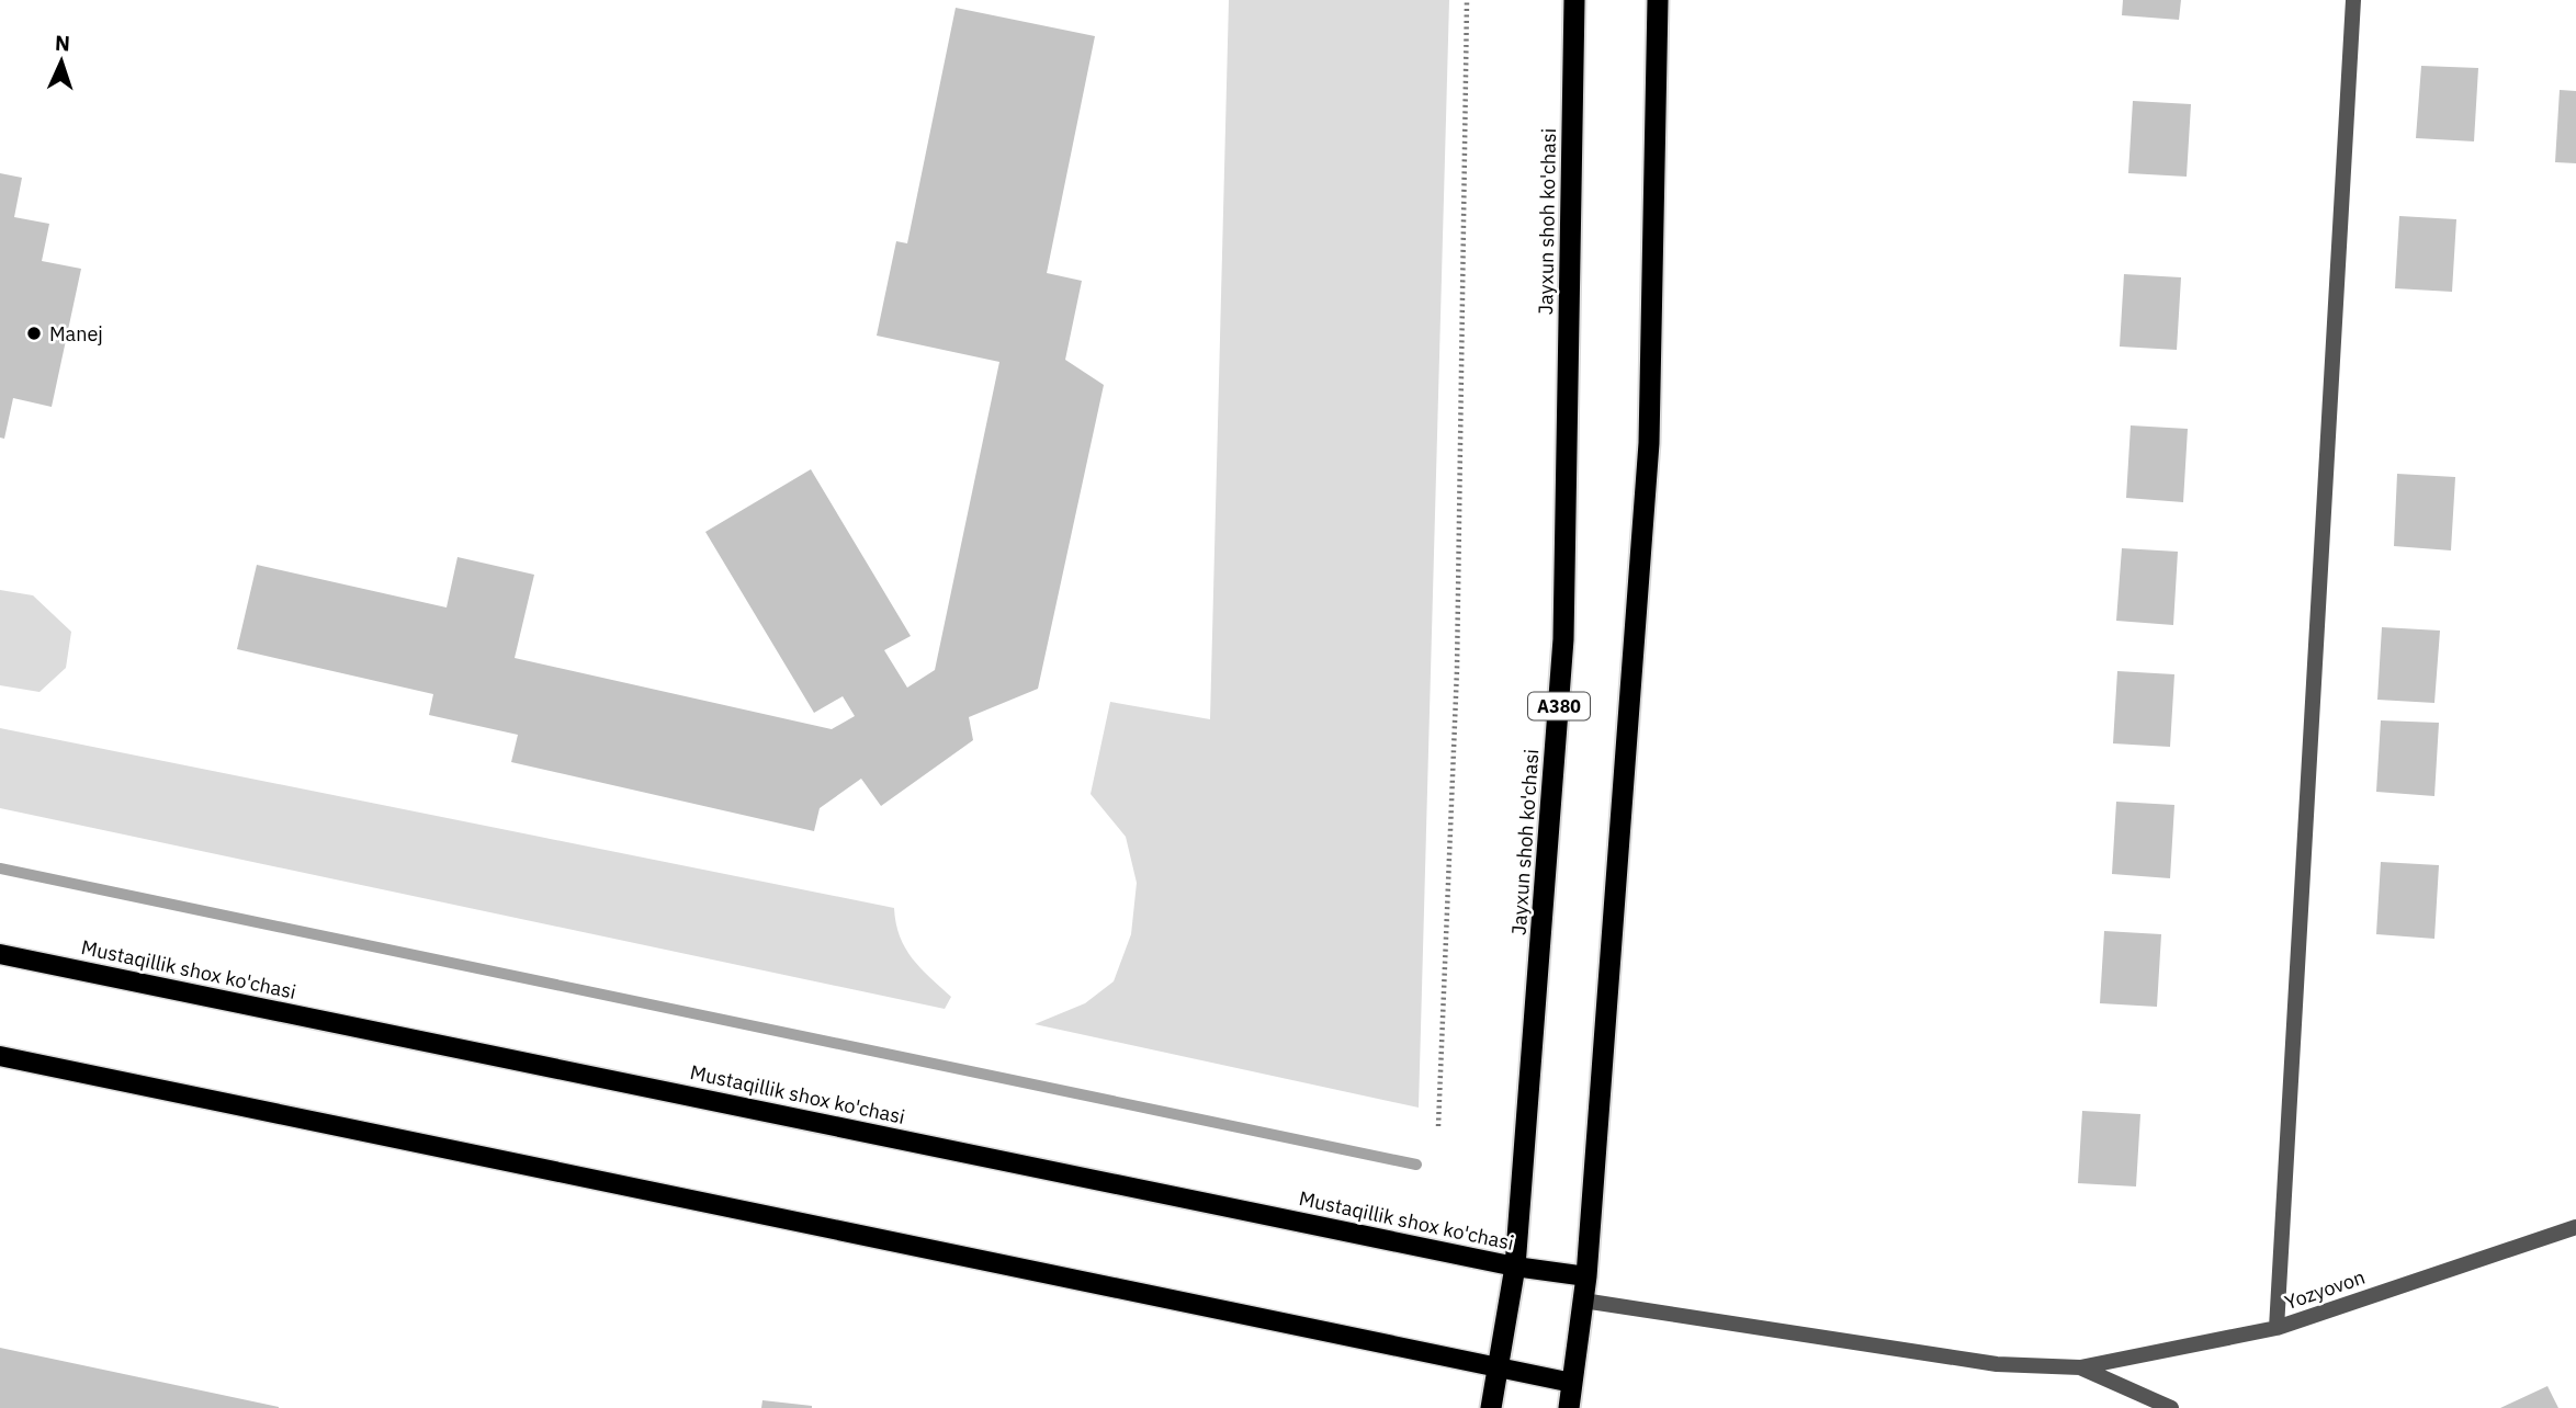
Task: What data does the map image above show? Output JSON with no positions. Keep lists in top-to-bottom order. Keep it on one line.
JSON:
{"streets":{"highway":["Jayxun shoh ko'chasi","A380"],"main road":["Mustaqillik shox ko'chasi"],"street":["Yozyovon"]},"crossings":[["Jayxun shoh ko'chasi","Mustaqillik shox ko'chasi"]],"places":["Manej"],"north":"top"}
